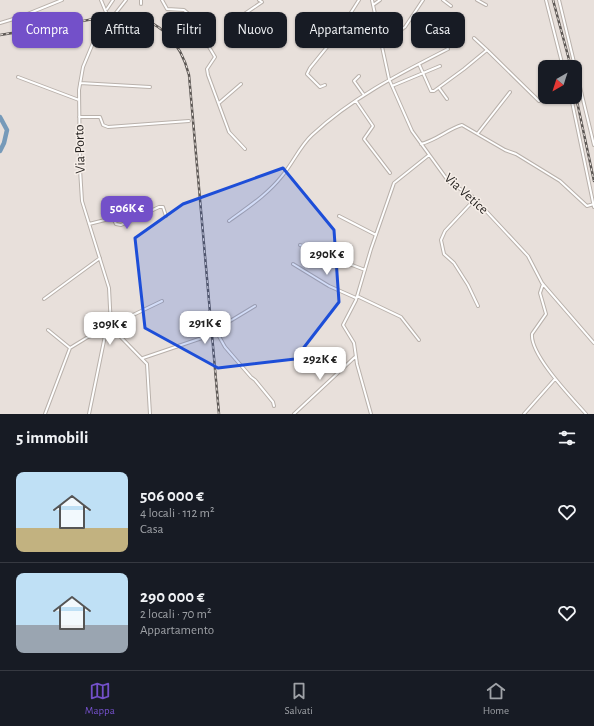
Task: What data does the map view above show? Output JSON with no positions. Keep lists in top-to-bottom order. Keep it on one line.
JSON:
{"streets":{"street":["Via Porto","Via Vetice"]},"north":"bottom left","page":{"chip":["Compra","Affitta","Filtri","Nuovo","Appartamento","Casa"],"price":["506K €","290K €","291K €","309K €","292K €"],"heading":"5 immobili","list":[{"name":"506 000 €","note":"4 locali · 112 m² · Casa"},{"name":"290 000 €","note":"2 locali · 70 m² · Appartamento"}],"tabs":["Mappa","Salvati","Home"]}}
